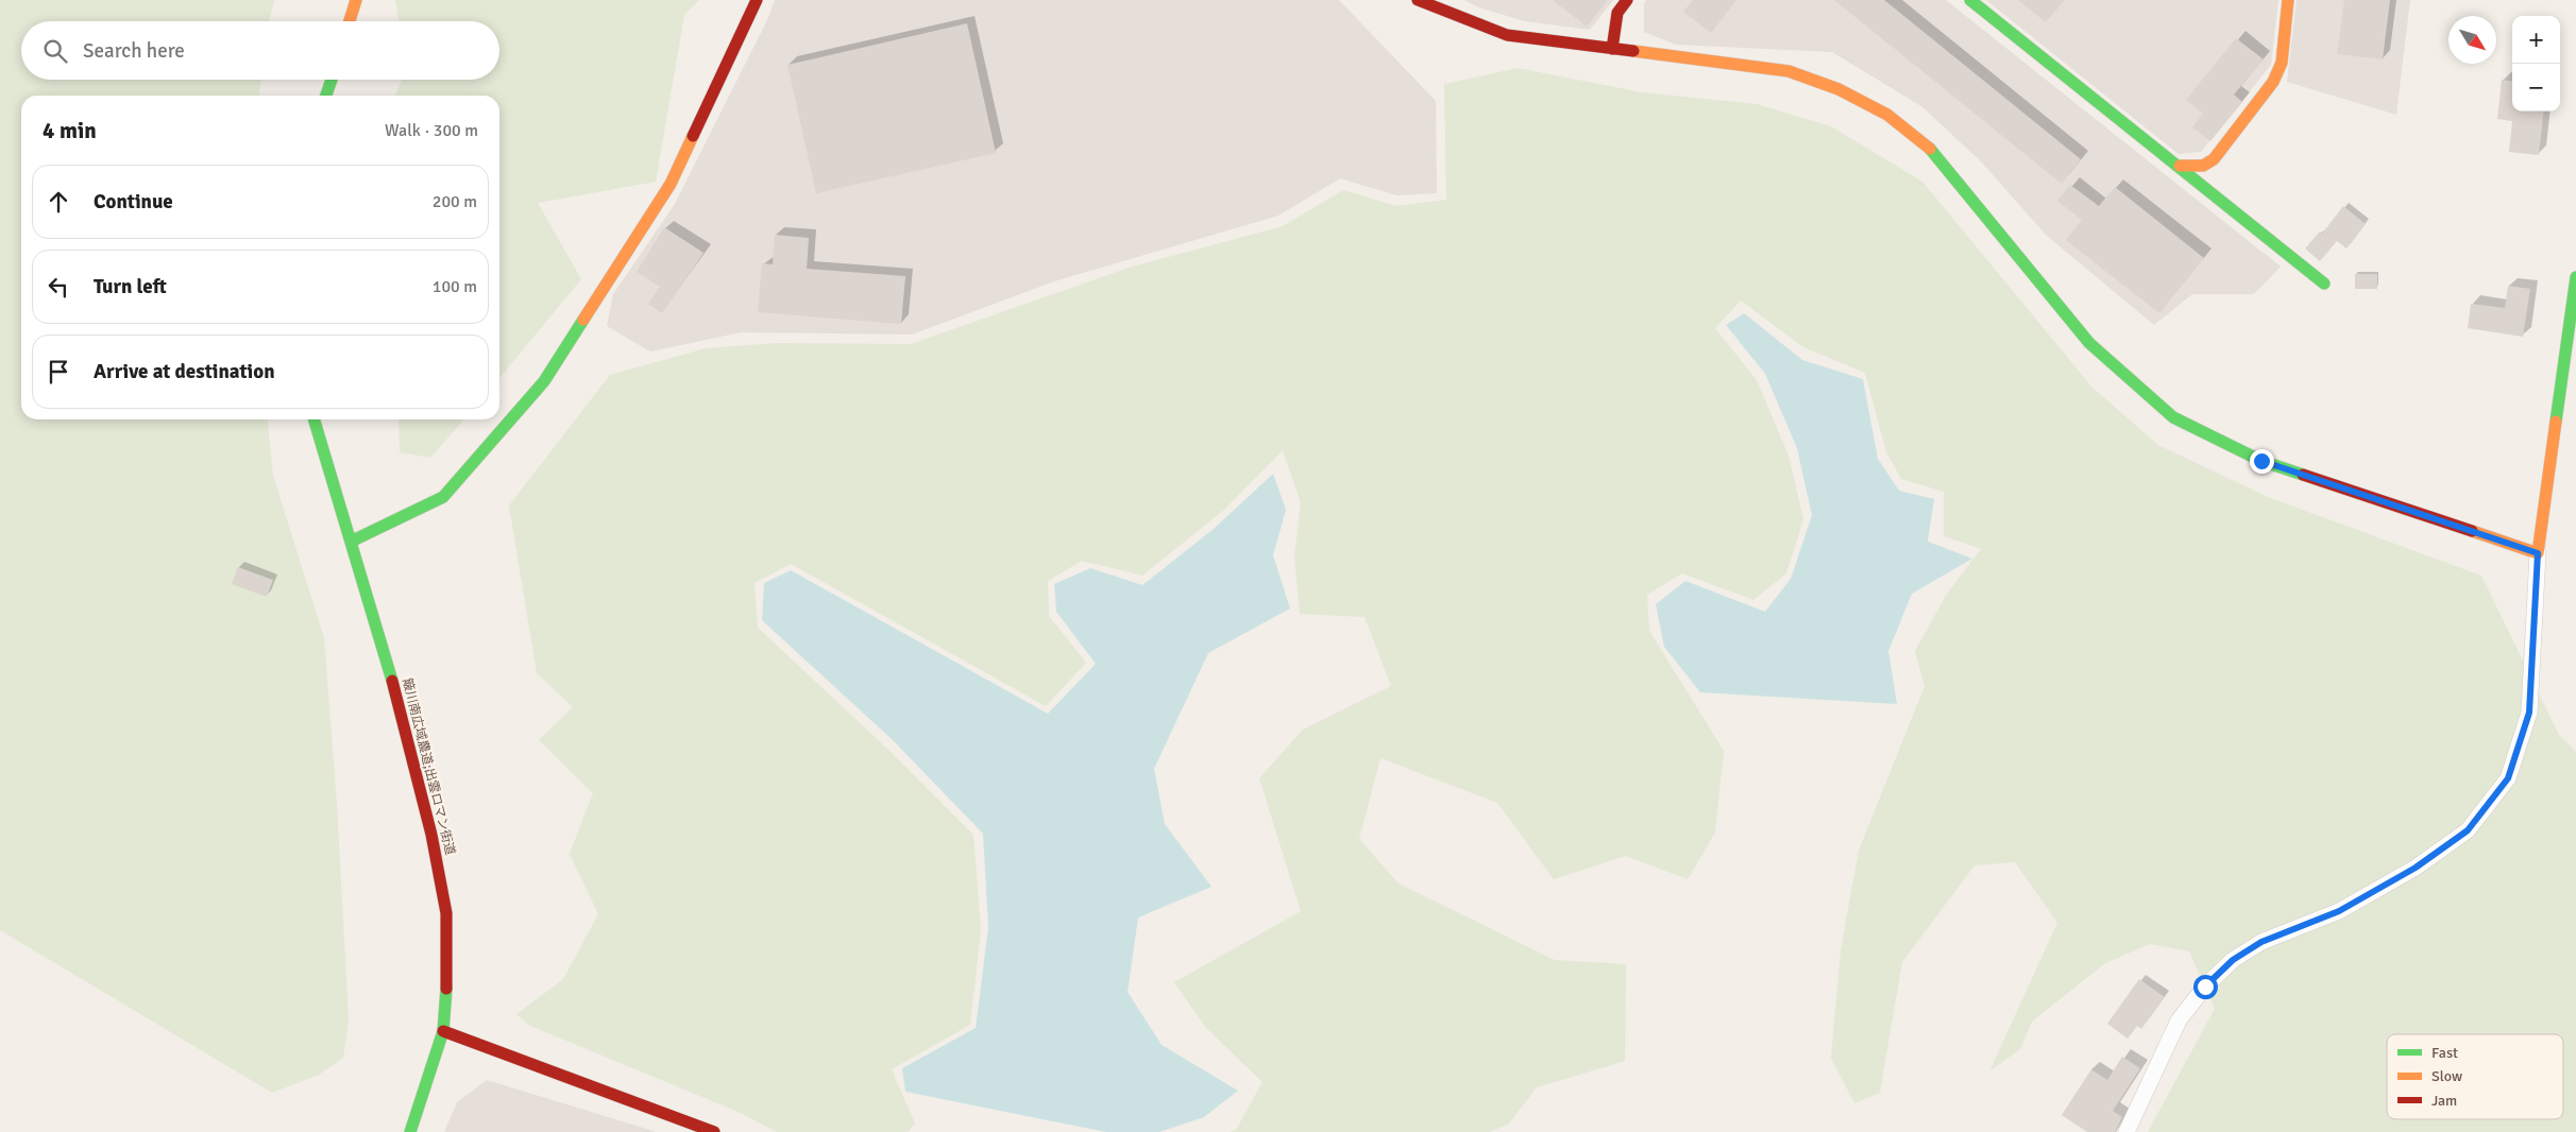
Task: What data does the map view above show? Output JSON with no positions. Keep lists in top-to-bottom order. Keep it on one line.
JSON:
{"streets":{"street":["簸川南広域農道;出雲ロマン街道"]},"legend":["Fast","Slow","Jam"],"north":"bottom right","page":{"map_buttons":["+","−"],"search":"Search here","heading":["4 min","Walk · 300 m"],"list":[["Continue","200 m"],["Turn left","100 m"],"Arrive at destination"]}}
